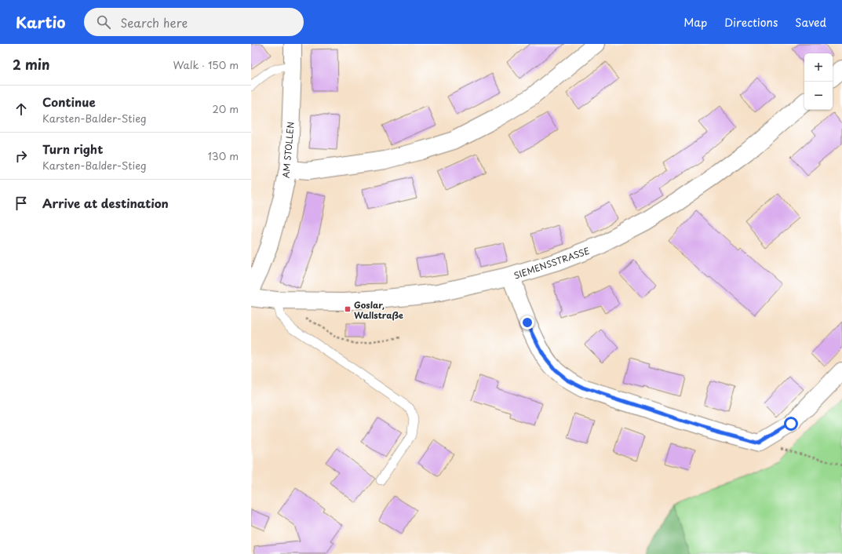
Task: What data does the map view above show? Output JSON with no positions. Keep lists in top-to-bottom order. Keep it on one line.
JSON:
{"streets":{"street":["AM STOLLEN","SIEMENSSTRASSE"]},"places":{"transit":["Goslar, Wallstraße"]},"page":{"header":"Kartio","search":"Search here","nav":["Map","Directions","Saved"],"heading":["2 min","Walk · 150 m"],"map_buttons":["+","−"],"list":[["Continue","Karsten-Balder-Stieg","20 m"],["Turn right","Karsten-Balder-Stieg","130 m"],"Arrive at destination"]}}
